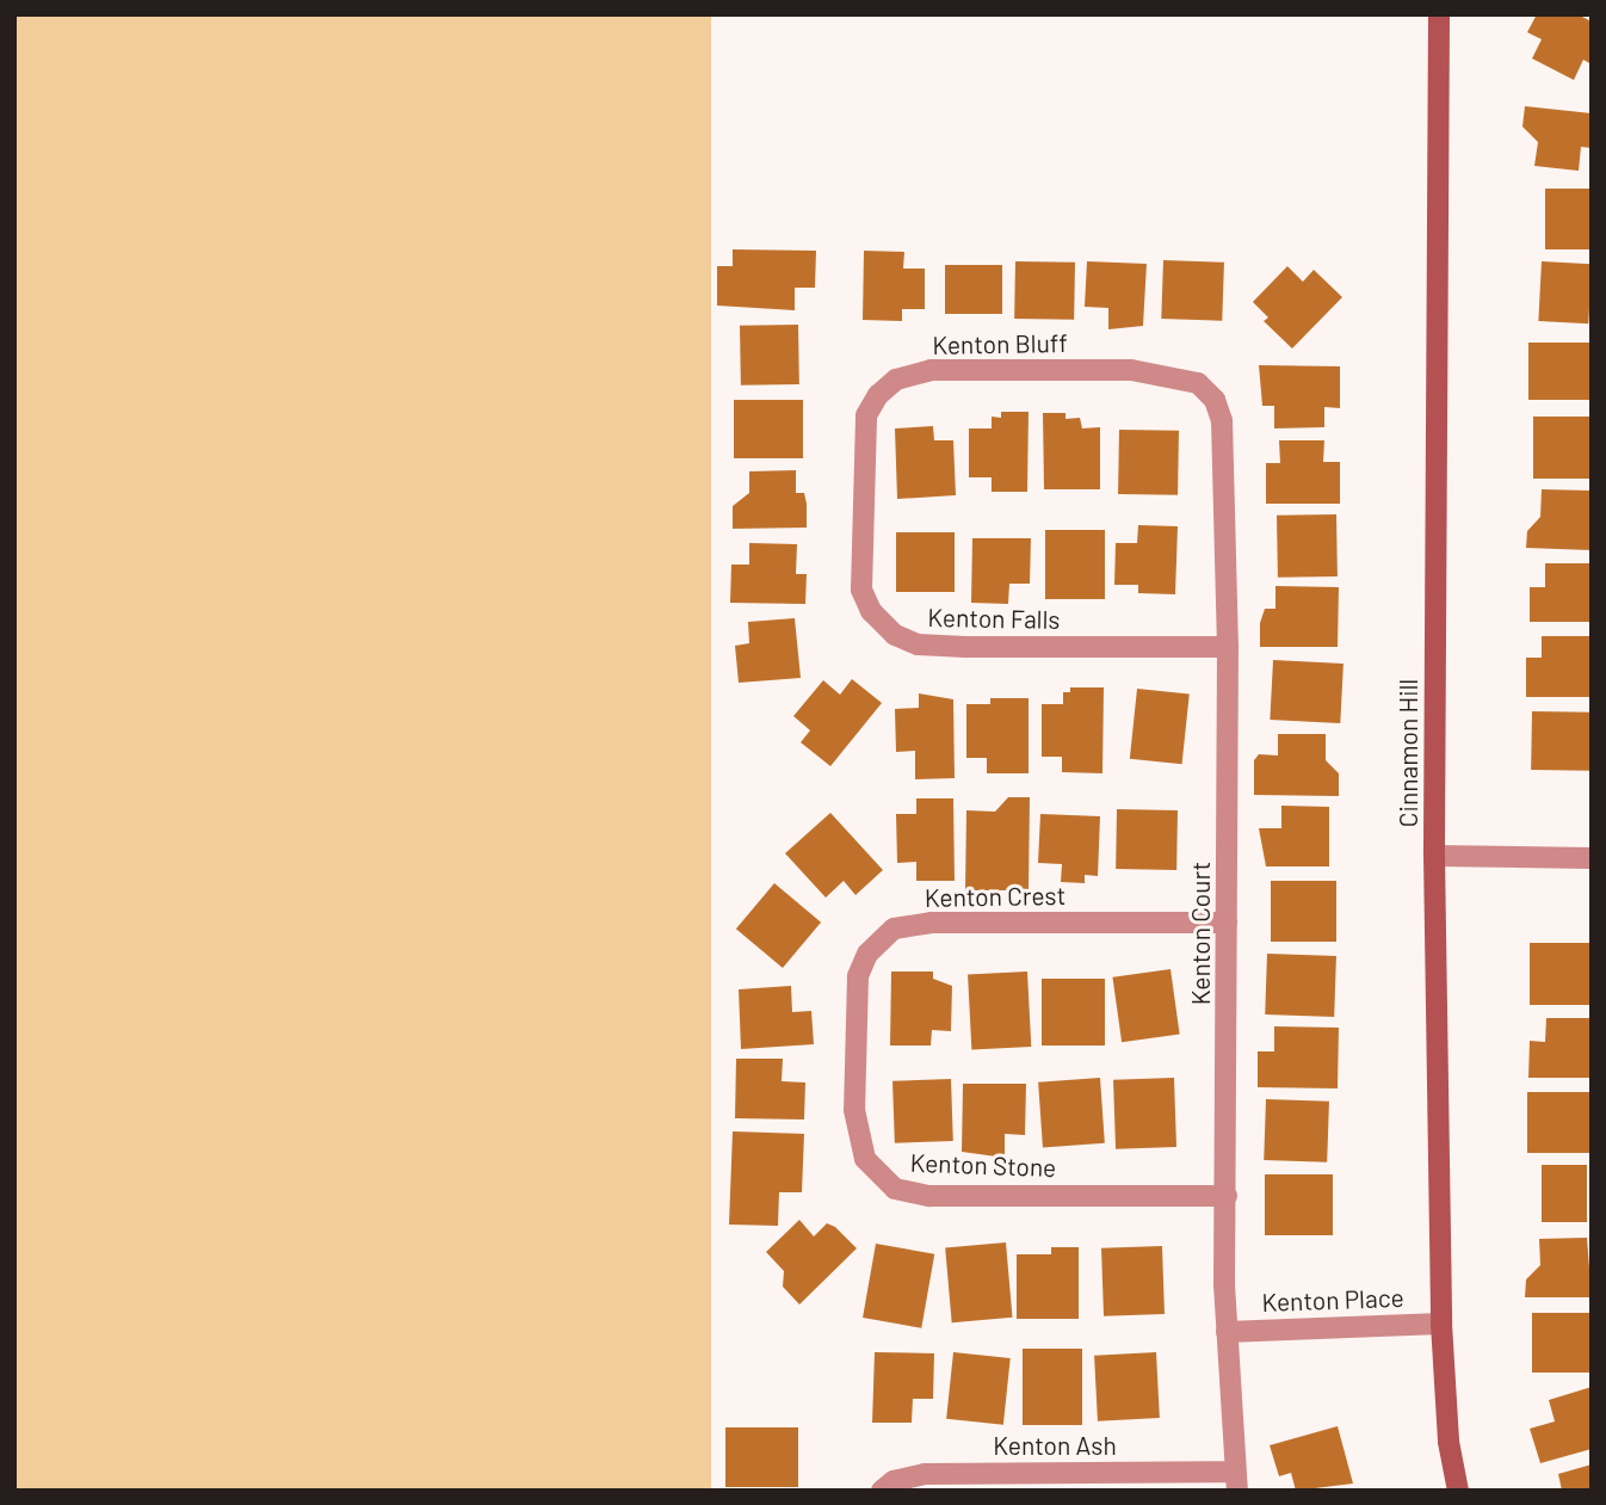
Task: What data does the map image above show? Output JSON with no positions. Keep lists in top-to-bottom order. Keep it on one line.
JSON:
{"streets":{"street":["Kenton Bluff","Kenton Falls","Cinnamon Hill","Kenton Crest","Kenton Court","Kenton Stone","Kenton Place","Kenton Ash"]},"crossings":[["Kenton Bluff","Kenton Falls"],["Kenton Bluff","Kenton Court"],["Kenton Falls","Kenton Court"],["Cinnamon Hill","Kenton Place"],["Kenton Crest","Kenton Court"],["Kenton Crest","Kenton Stone"],["Kenton Court","Kenton Stone"],["Kenton Court","Kenton Place"],["Kenton Court","Kenton Ash"]]}
